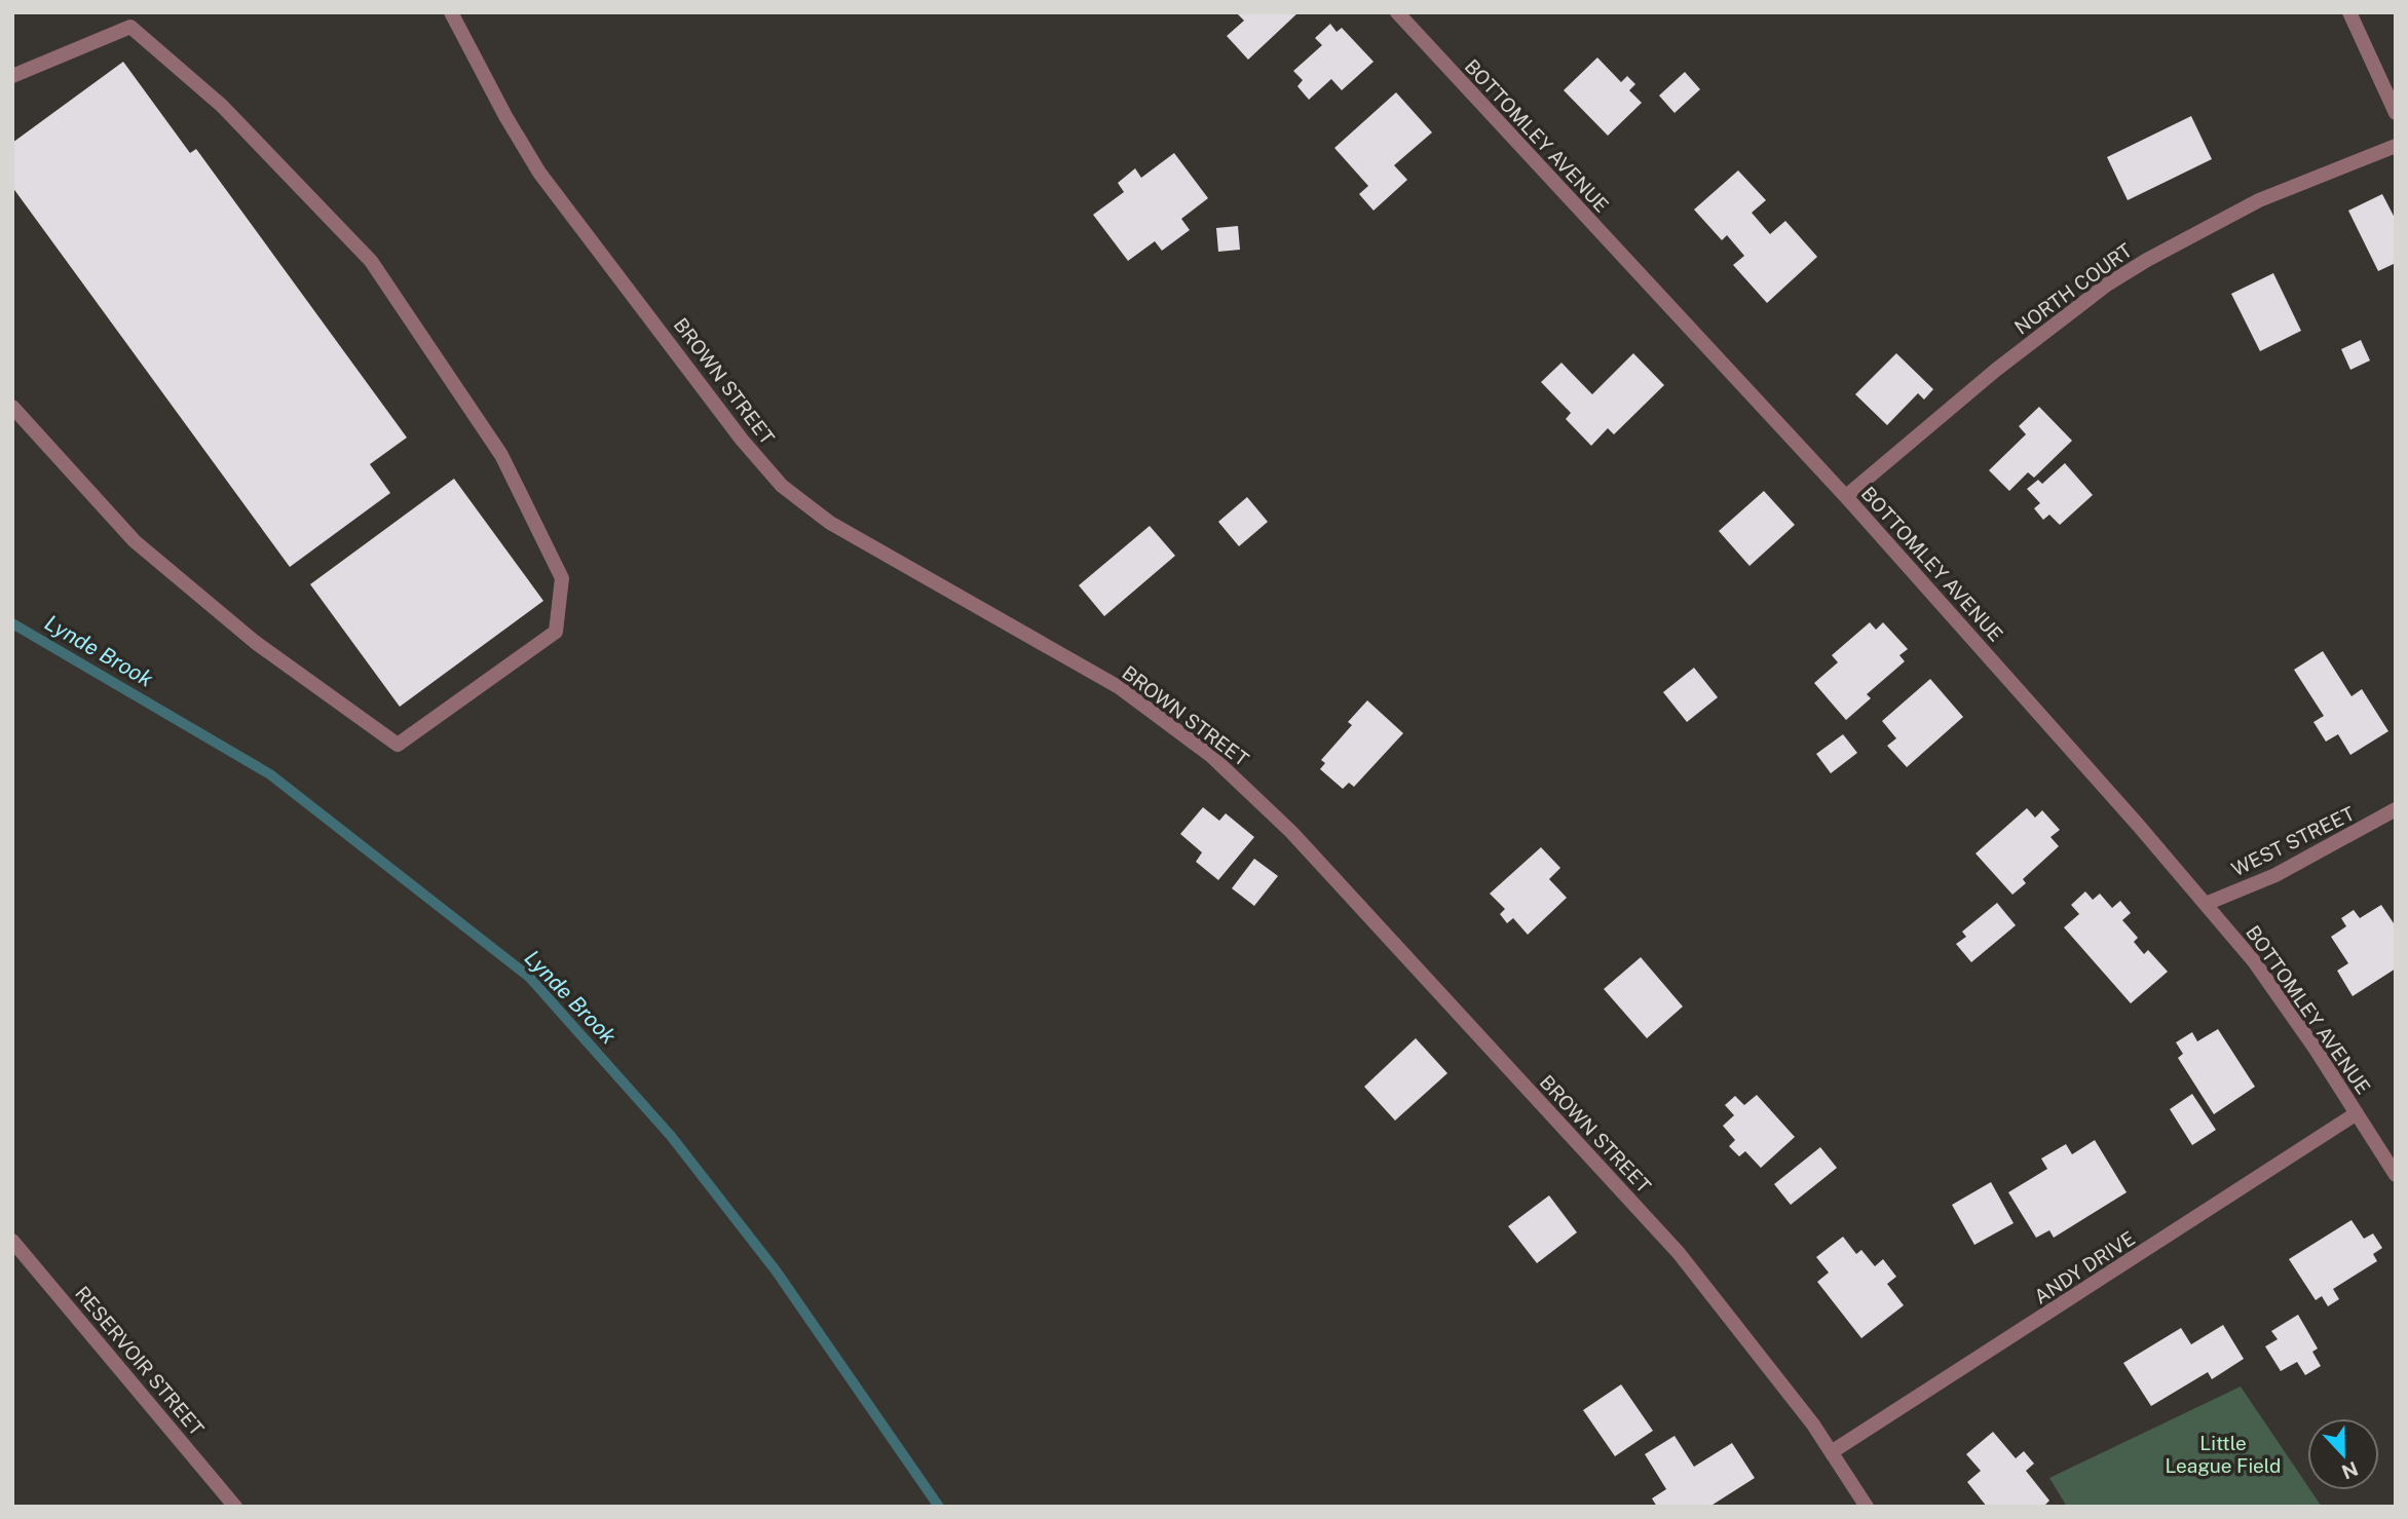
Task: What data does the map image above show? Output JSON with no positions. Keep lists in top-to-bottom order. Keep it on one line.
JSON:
{"streets":{"street":["BOTTOMLEY AVENUE","NORTH COURT","BROWN STREET","WEST STREET","ANDY DRIVE","RESERVOIR STREET"]},"crossings":[["BOTTOMLEY AVENUE","NORTH COURT"],["BOTTOMLEY AVENUE","WEST STREET"],["BOTTOMLEY AVENUE","ANDY DRIVE"],["BROWN STREET","ANDY DRIVE"]],"water":["Lynde Brook"],"parks":["Little League Field"],"north":"bottom"}
